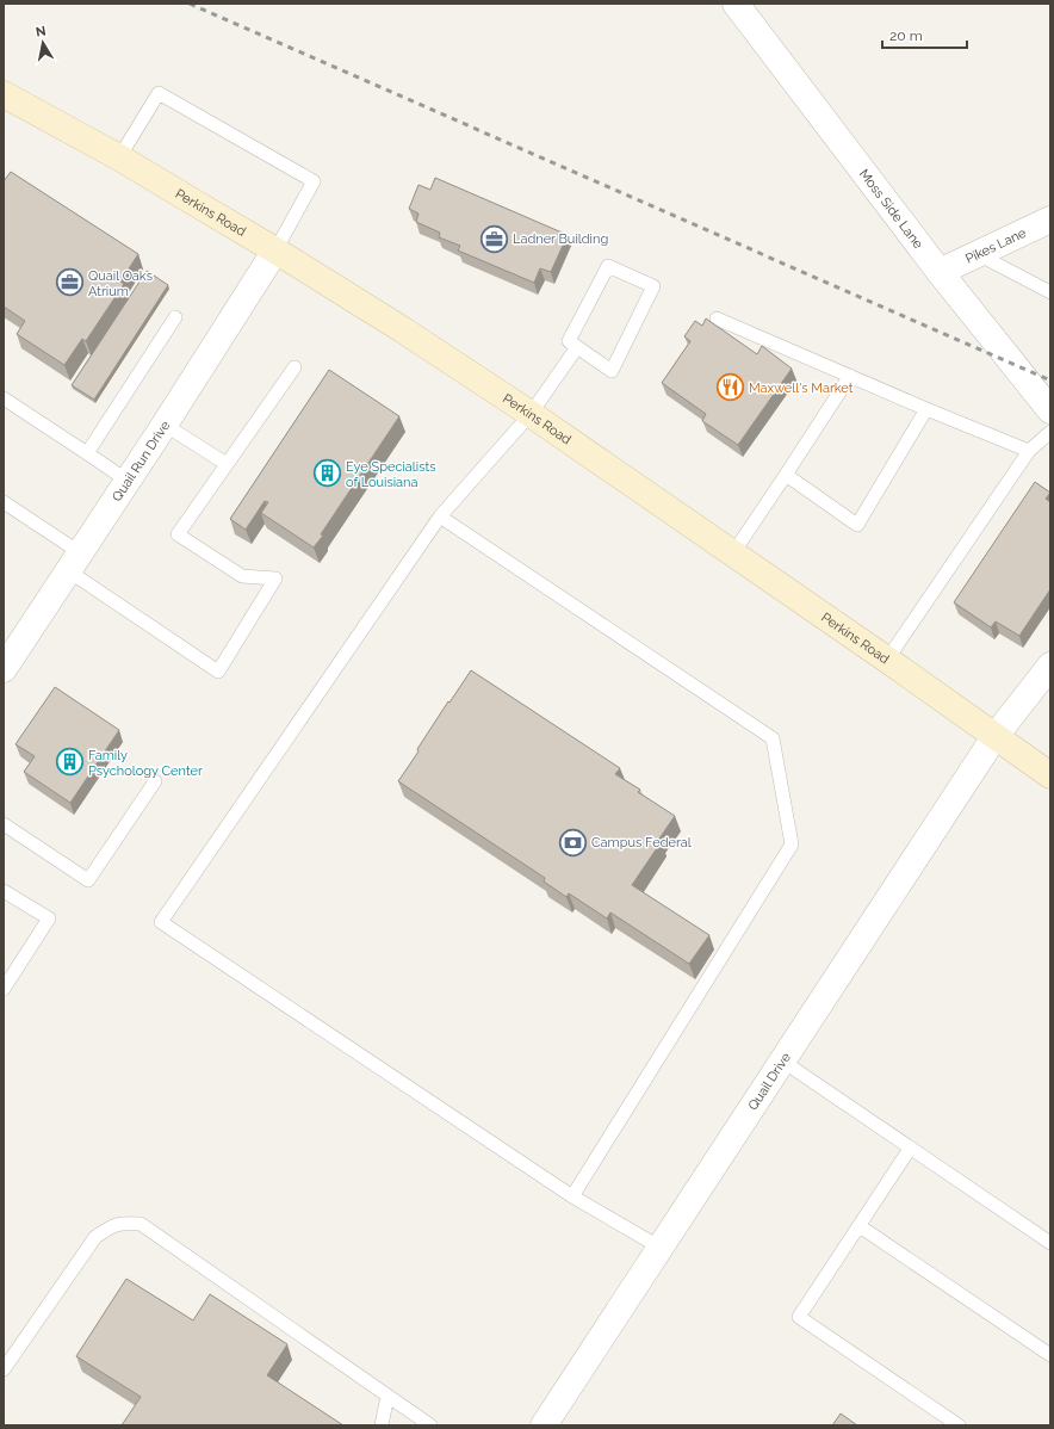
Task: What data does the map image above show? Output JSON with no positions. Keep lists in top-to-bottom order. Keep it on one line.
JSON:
{"streets":{"main road":["Perkins Road"],"street":["Moss Side Lane","Pikes Lane","Quail Run Drive","Quail Drive"]},"crossings":[["Moss Side Lane","Pikes Lane"],["Perkins Road","Quail Run Drive"],["Perkins Road","Quail Drive"]],"places":{"office":["Ladner Building","Quail Oaks Atrium"],"restaurant":["Maxwell's Market"],"building":["Eye Specialists of Louisiana","Family Psychology Center"],"bank":["Campus Federal"]},"scale_bar":"20 m","north":"top"}
